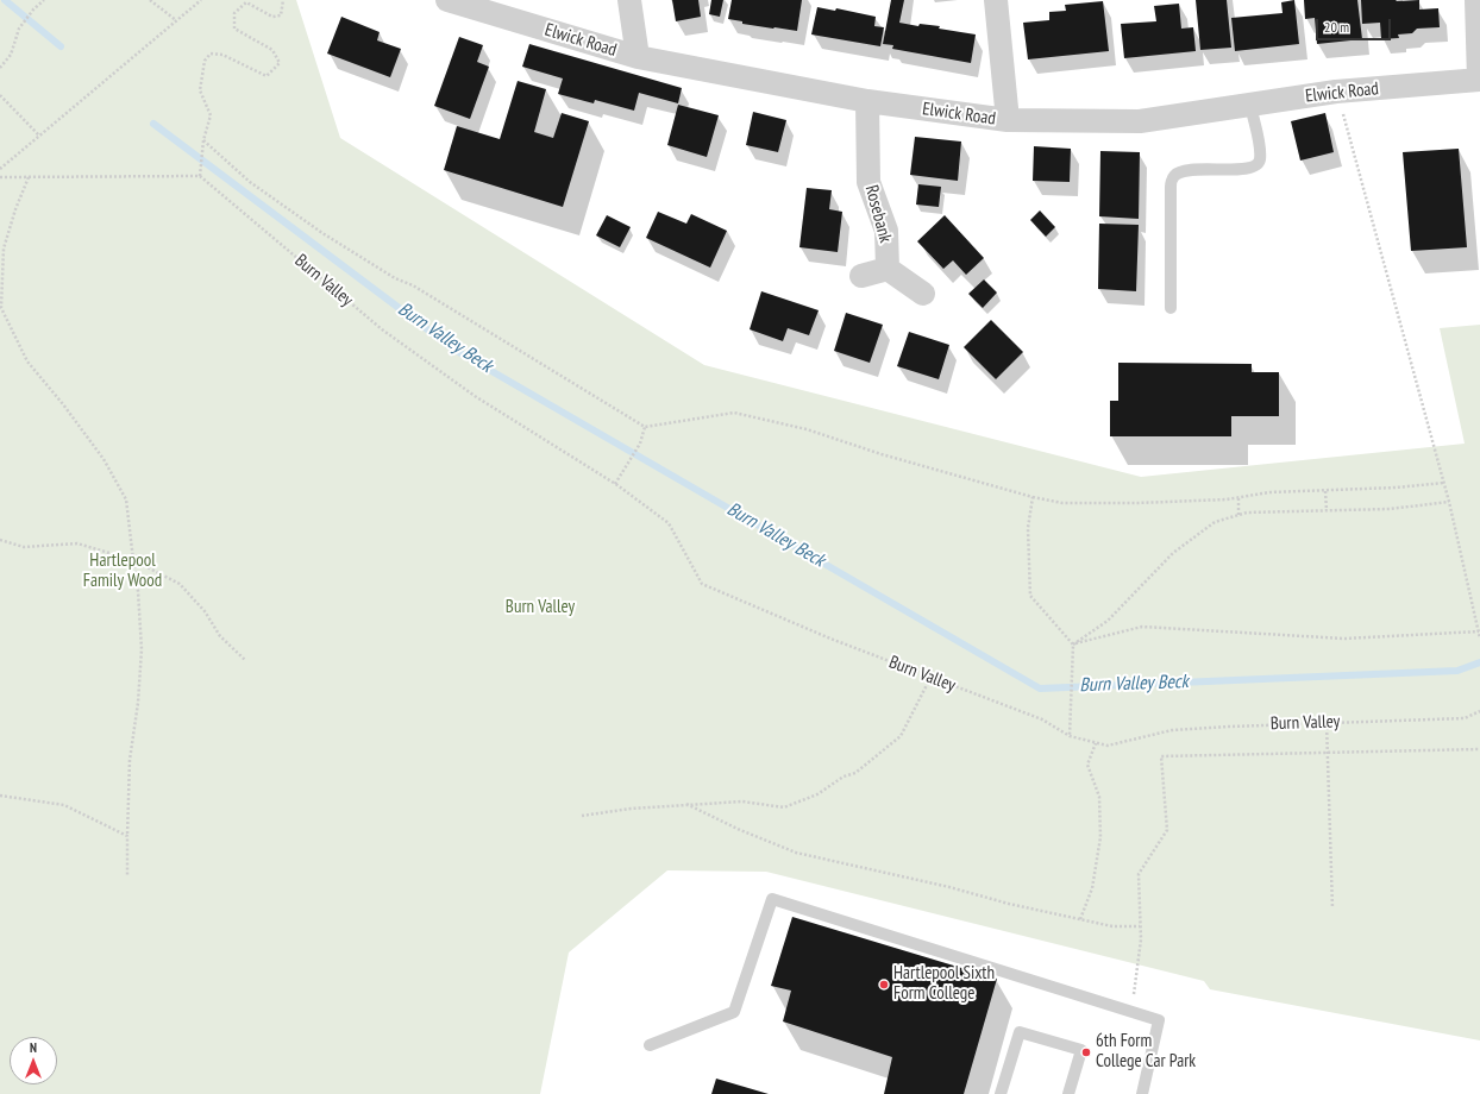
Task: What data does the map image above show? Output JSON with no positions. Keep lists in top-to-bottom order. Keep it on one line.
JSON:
{"streets":{"street":["Elwick Road","Rosebank"],"path":["Burn Valley"]},"crossings":[["Elwick Road","Rosebank"]],"water":["Burn Valley Beck"],"parks":["Hartlepool Family Wood","Burn Valley"],"places":["Hartlepool Sixth Form College","6th Form College Car Park"],"scale_bar":"20 m","north":"top"}
